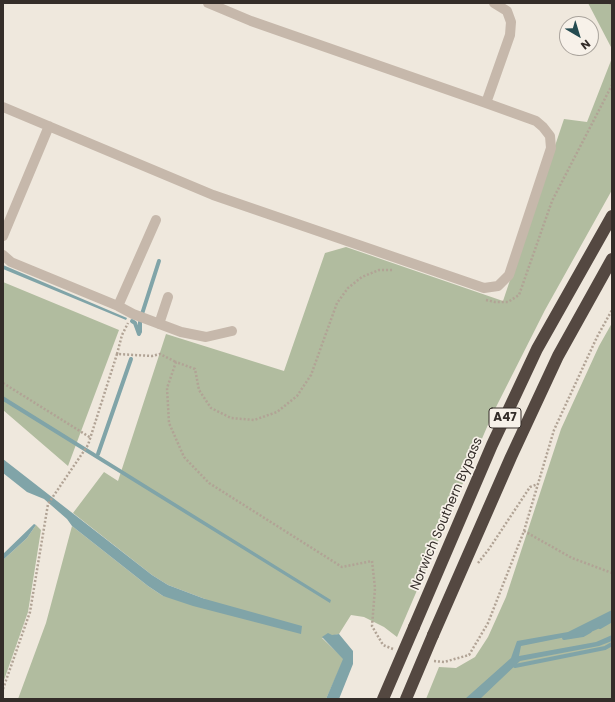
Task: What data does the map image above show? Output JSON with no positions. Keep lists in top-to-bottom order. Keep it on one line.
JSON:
{"streets":{"highway":["A47","Norwich Southern Bypass"]},"north":"bottom right"}
